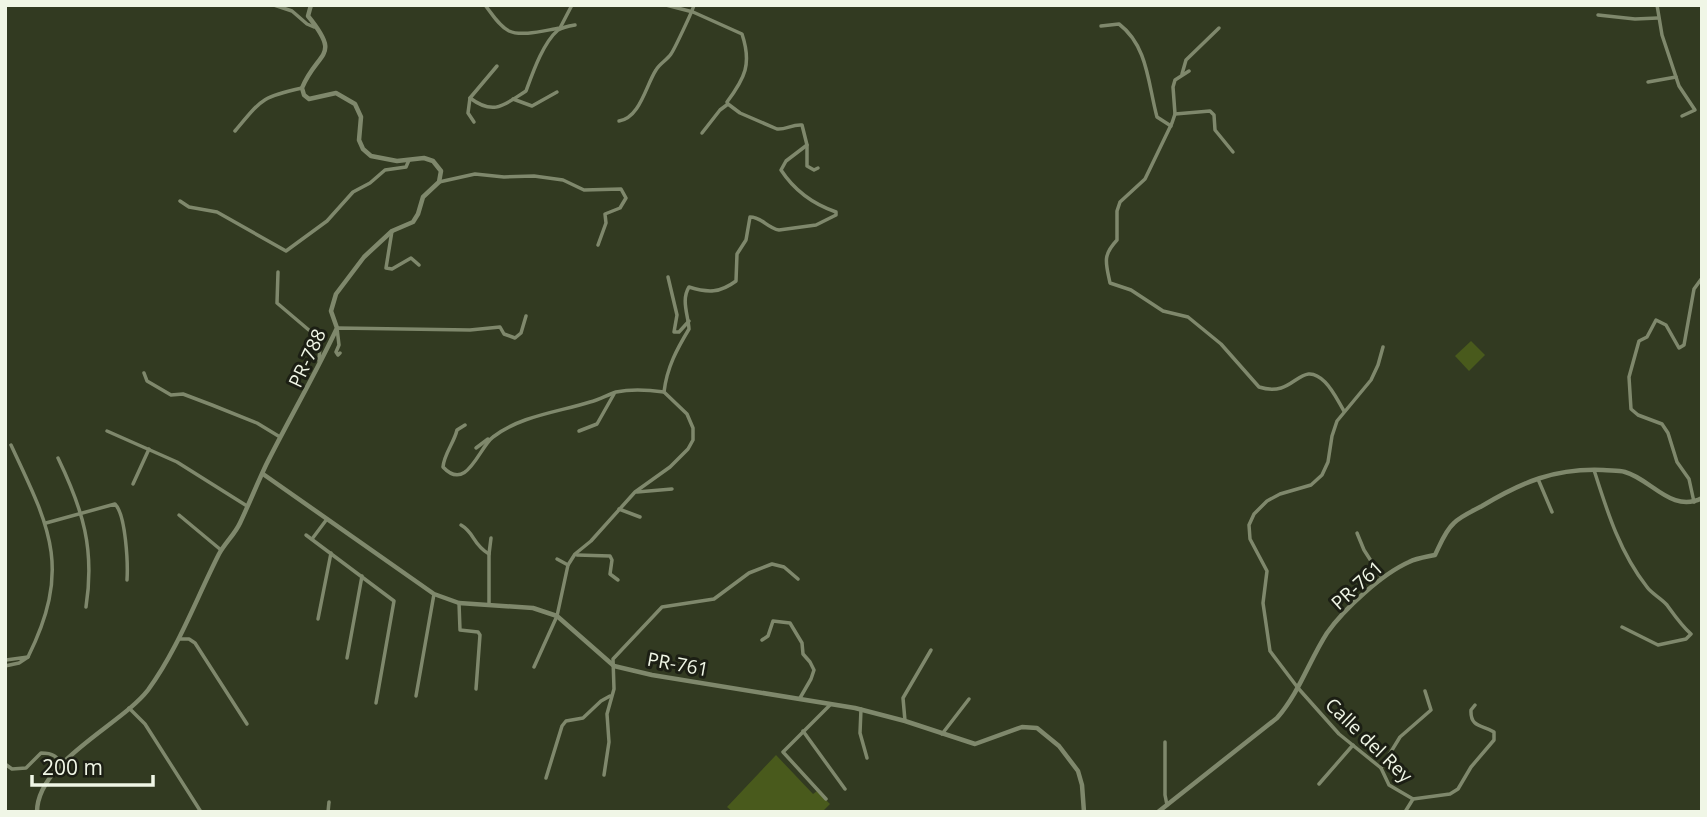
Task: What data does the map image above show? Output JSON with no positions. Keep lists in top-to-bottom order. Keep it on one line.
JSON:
{"streets":{"street":["PR-788","PR-761","Calle del Rey"]},"crossings":[["PR-788","PR-761"],["PR-761","Calle del Rey"]],"scale_bar":"200 m"}
